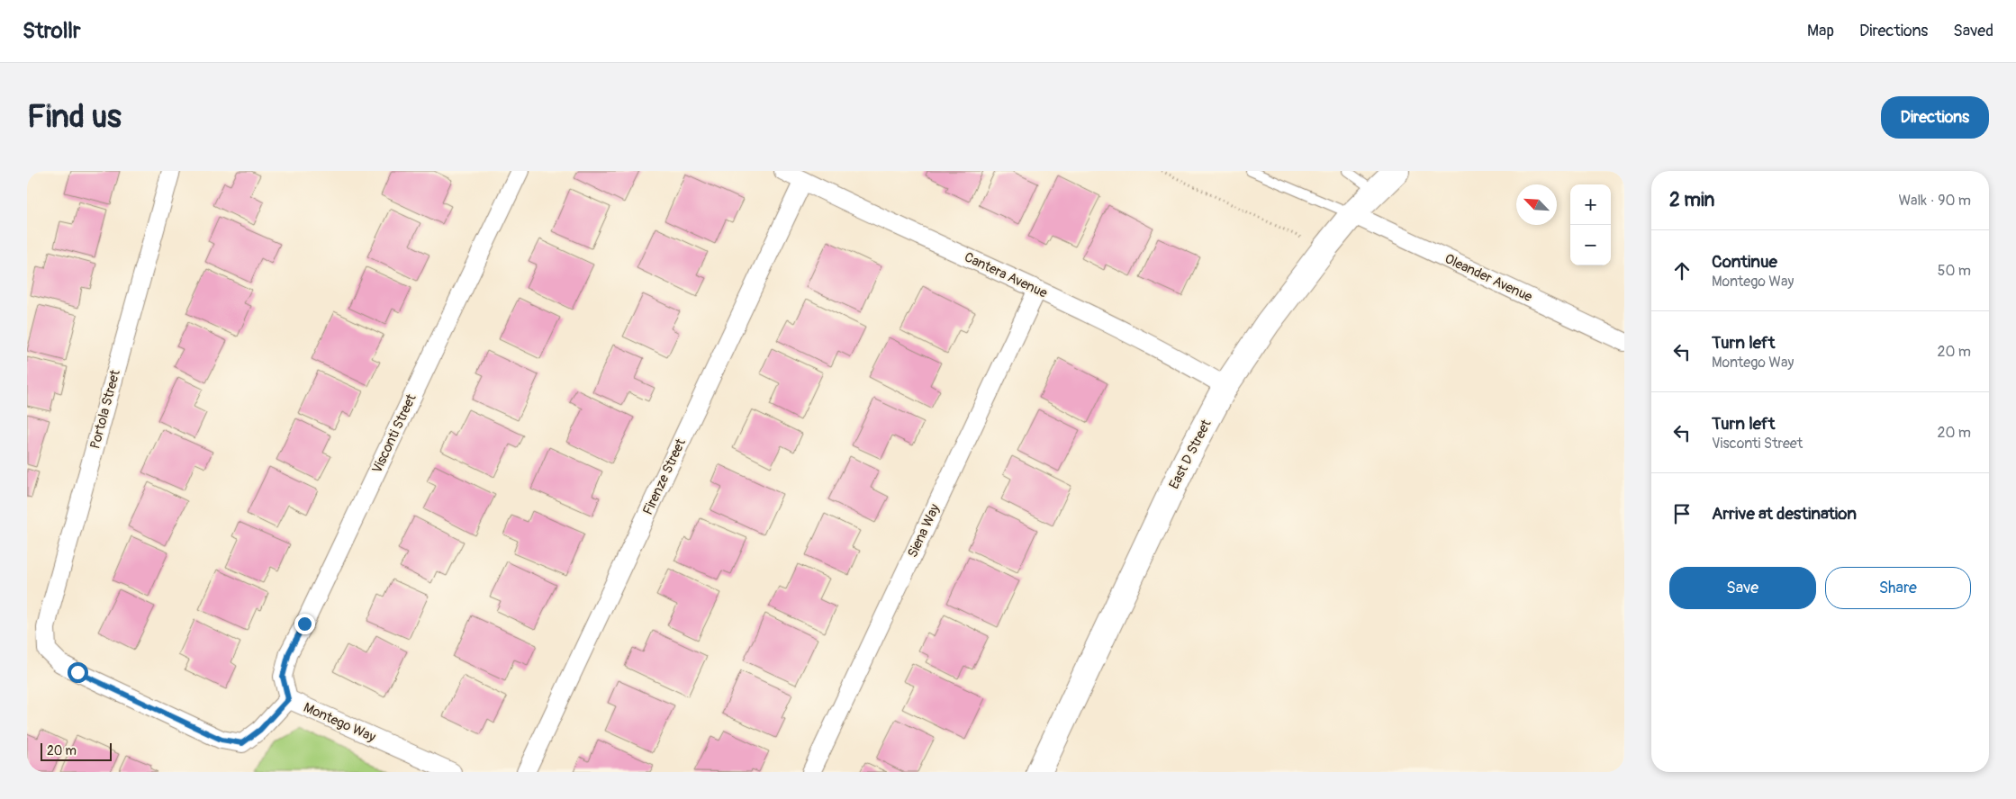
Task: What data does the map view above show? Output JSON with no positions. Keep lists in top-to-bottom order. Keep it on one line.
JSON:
{"streets":{"main road":["East D Street"],"street":["Cantera Avenue","Oleander Avenue","Portola Street","Visconti Street","Firenze Street","Siena Way","Montego Way"]},"crossings":[["Cantera Avenue","East D Street"],["Cantera Avenue","Firenze Street"],["Cantera Avenue","Siena Way"],["Oleander Avenue","East D Street"],["Portola Street","Montego Way"],["Visconti Street","Montego Way"]],"scale_bar":"20 m","north":"top left","page":{"header":"Strollr","nav":["Map","Directions","Saved"],"buttons":["Directions",["Save","Share"]],"title":"Find us","heading":["2 min","Walk · 90 m"],"map_buttons":["+","−"],"list":[["Continue","Montego Way","50 m"],["Turn left","Montego Way","20 m"],["Turn left","Visconti Street","20 m"],"Arrive at destination"],"scale":"20 m"}}
